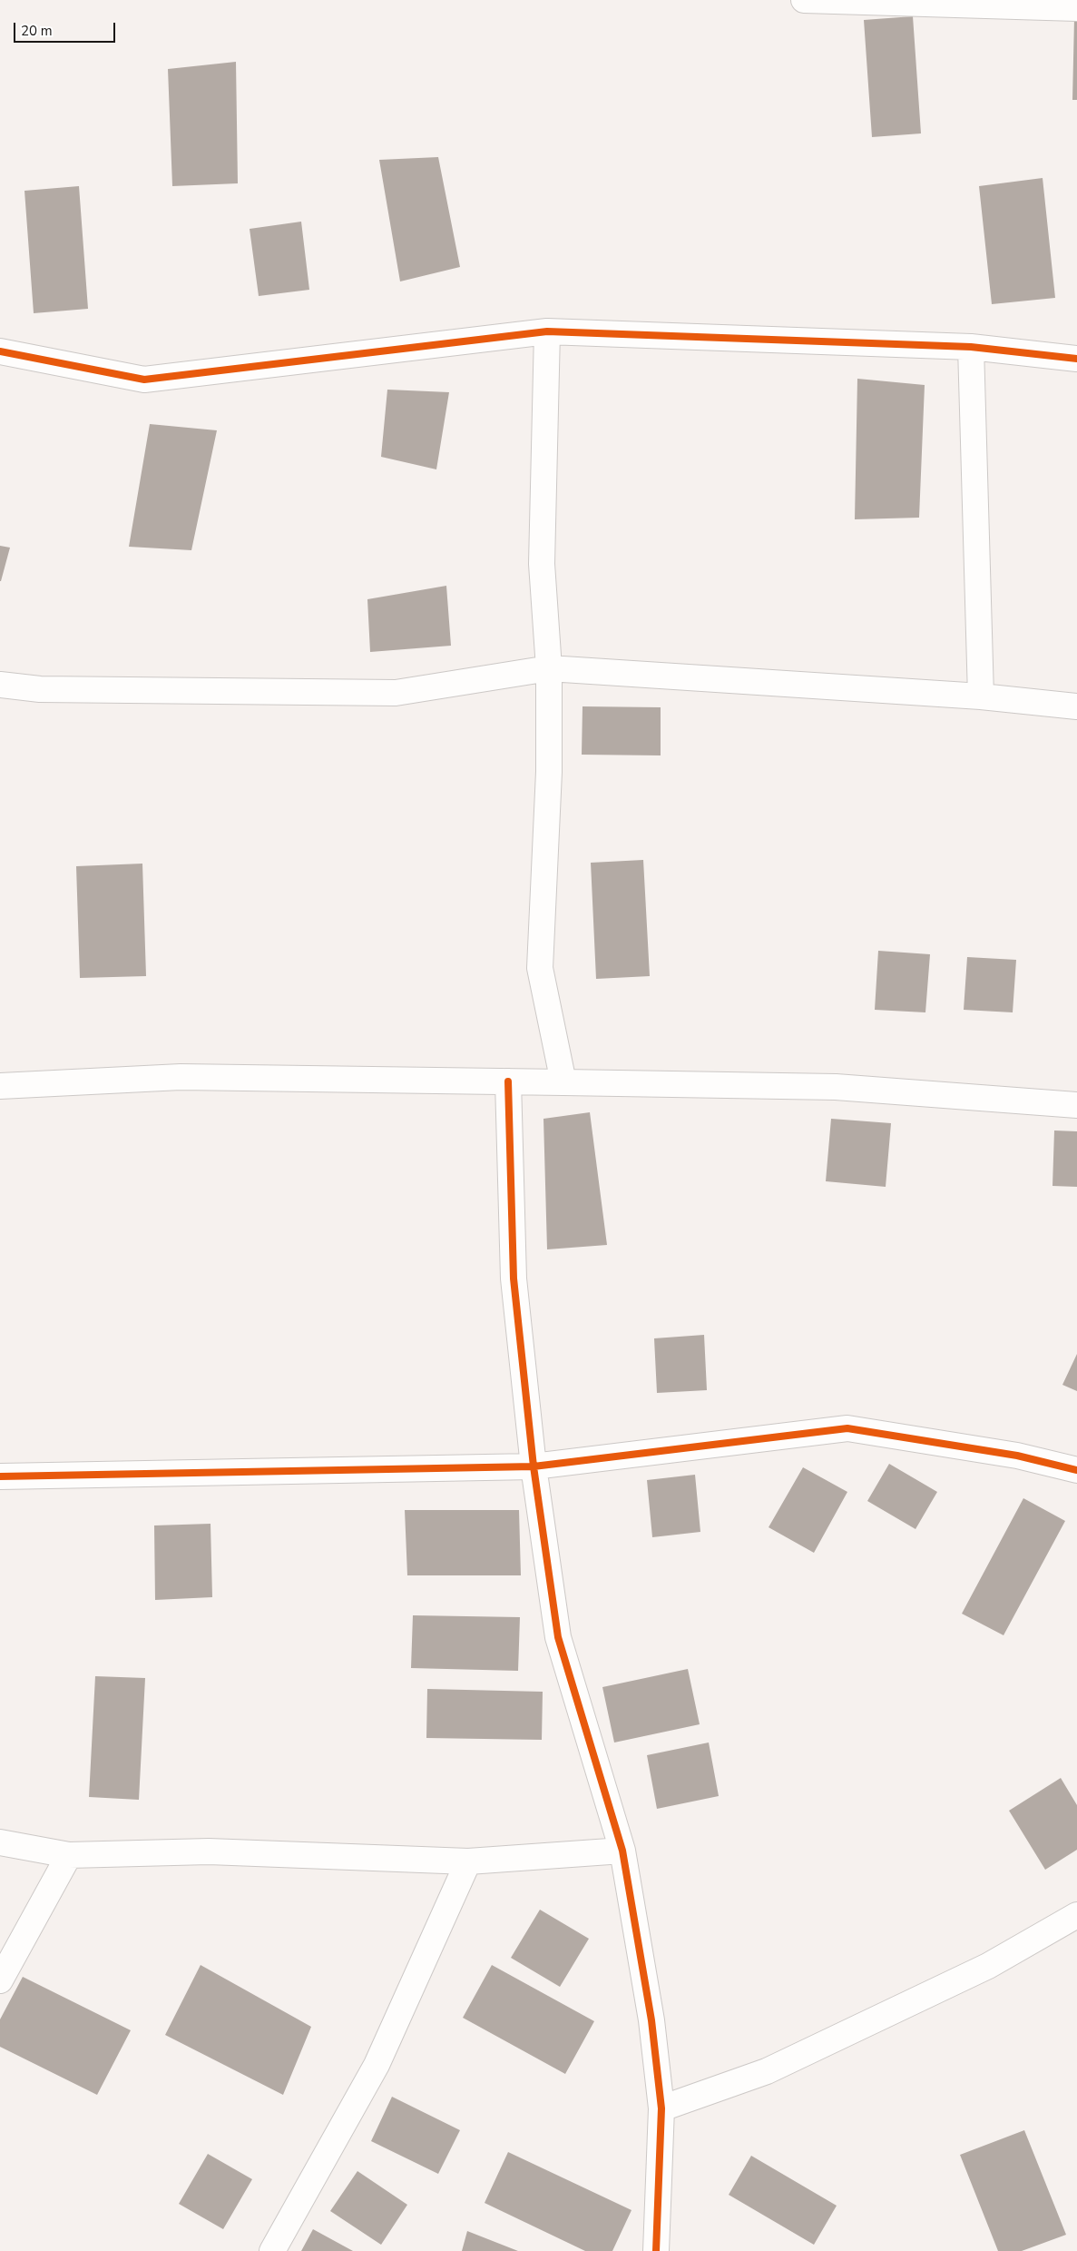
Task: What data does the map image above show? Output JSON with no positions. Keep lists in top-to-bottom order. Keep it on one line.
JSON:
{"scale_bar":"20 m"}
